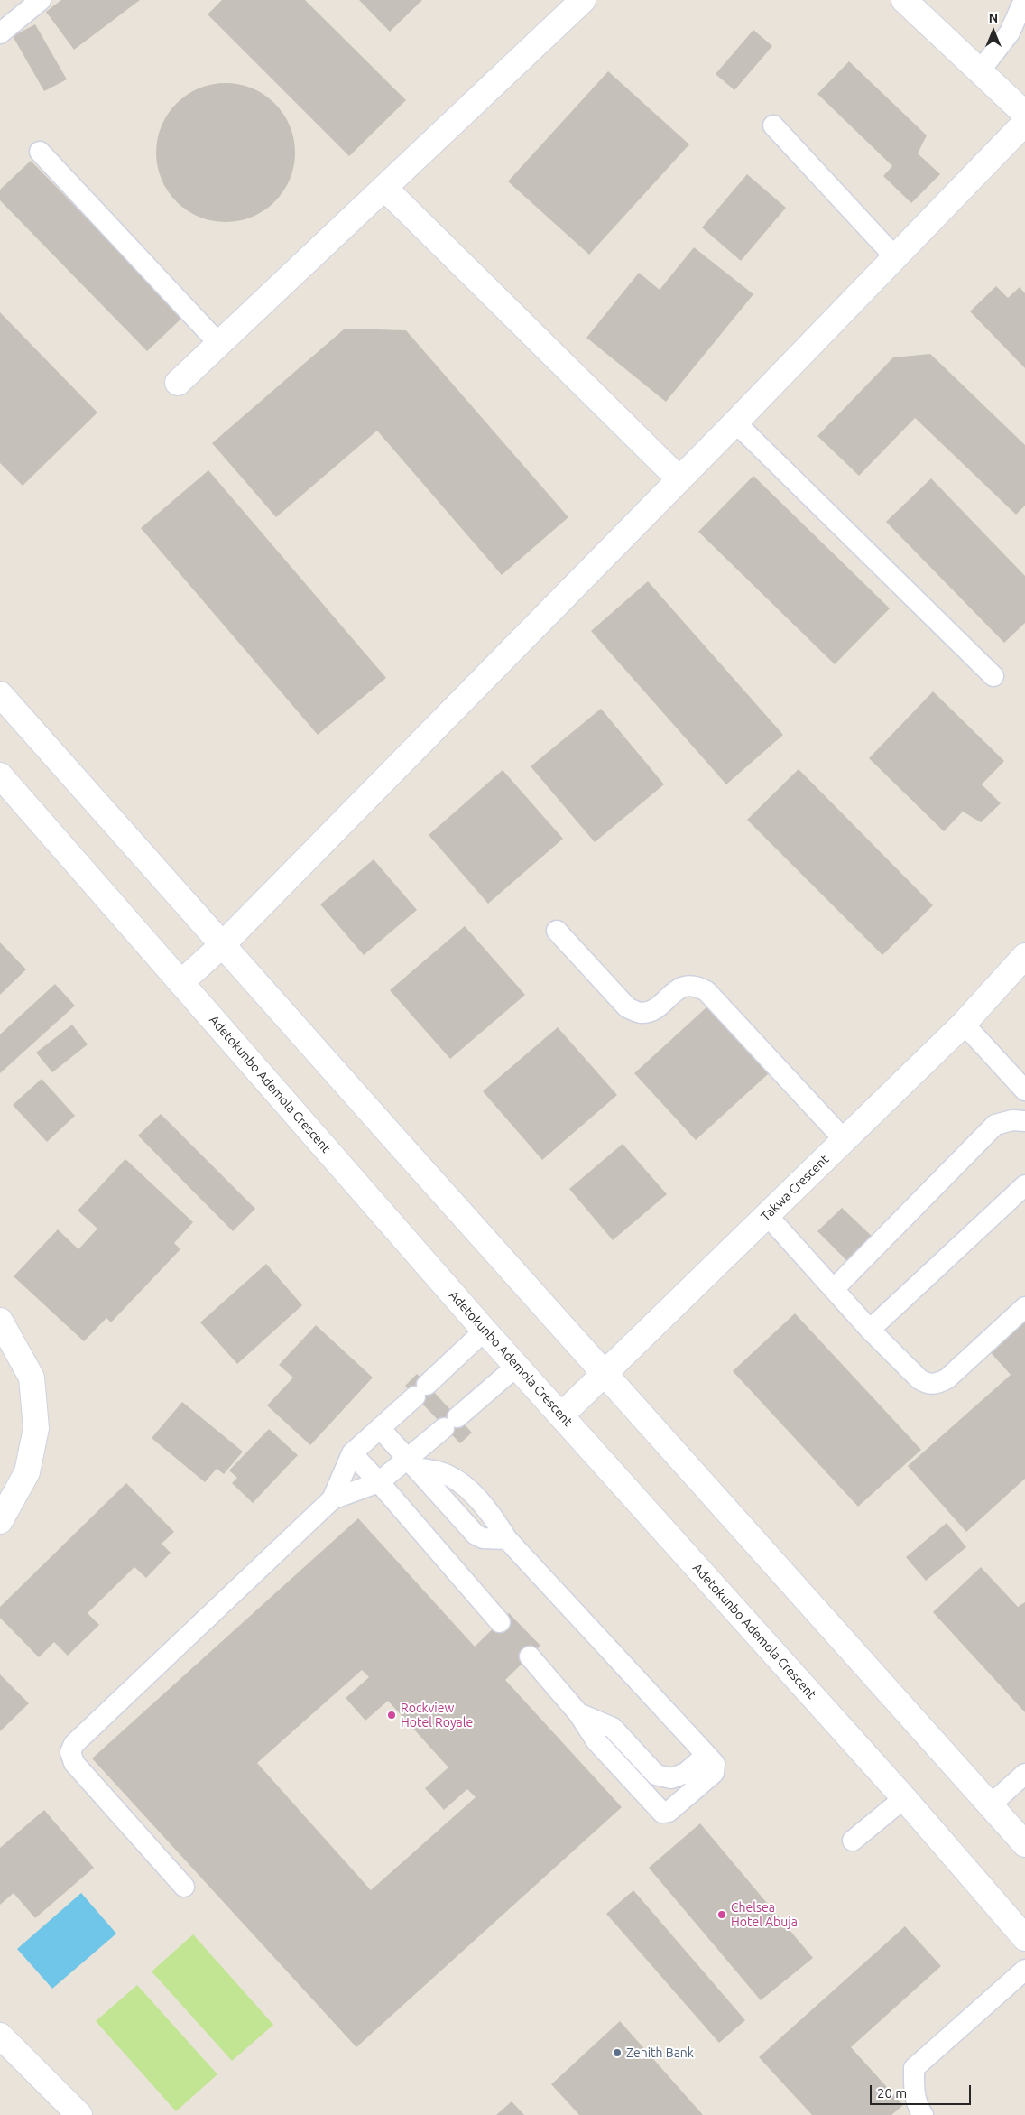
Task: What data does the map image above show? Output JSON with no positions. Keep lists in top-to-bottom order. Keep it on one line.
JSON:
{"streets":{"street":["Adetokunbo Ademola Crescent","Takwa Crescent"]},"crossings":[["Adetokunbo Ademola Crescent","Takwa Crescent"]],"places":["Rockview Hotel Royale","Chelsea Hotel Abuja","Zenith Bank"],"scale_bar":"20 m","north":"top"}
